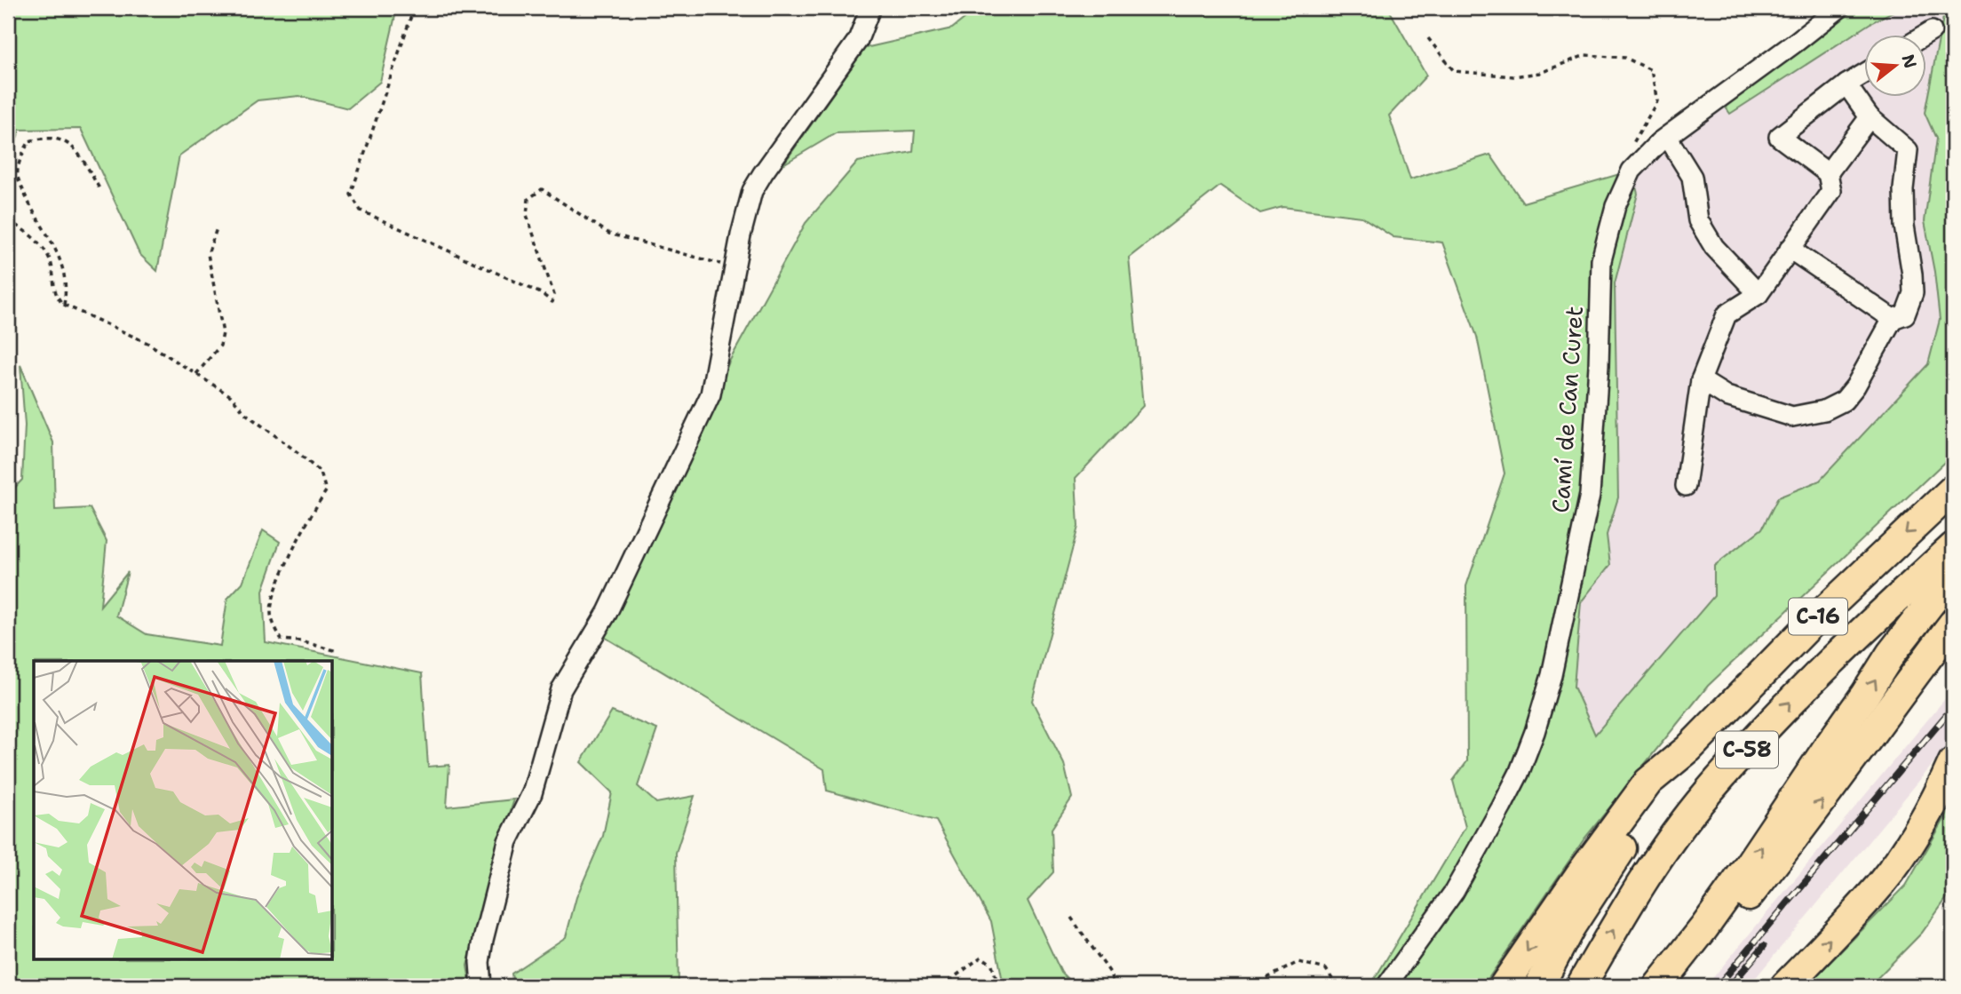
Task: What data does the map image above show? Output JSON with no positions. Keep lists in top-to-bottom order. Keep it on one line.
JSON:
{"streets":{"highway":["C-16","C-58"],"street":["Camí de Can Curet"]},"crossings":[["C-16","C-58"]],"north":"right"}
